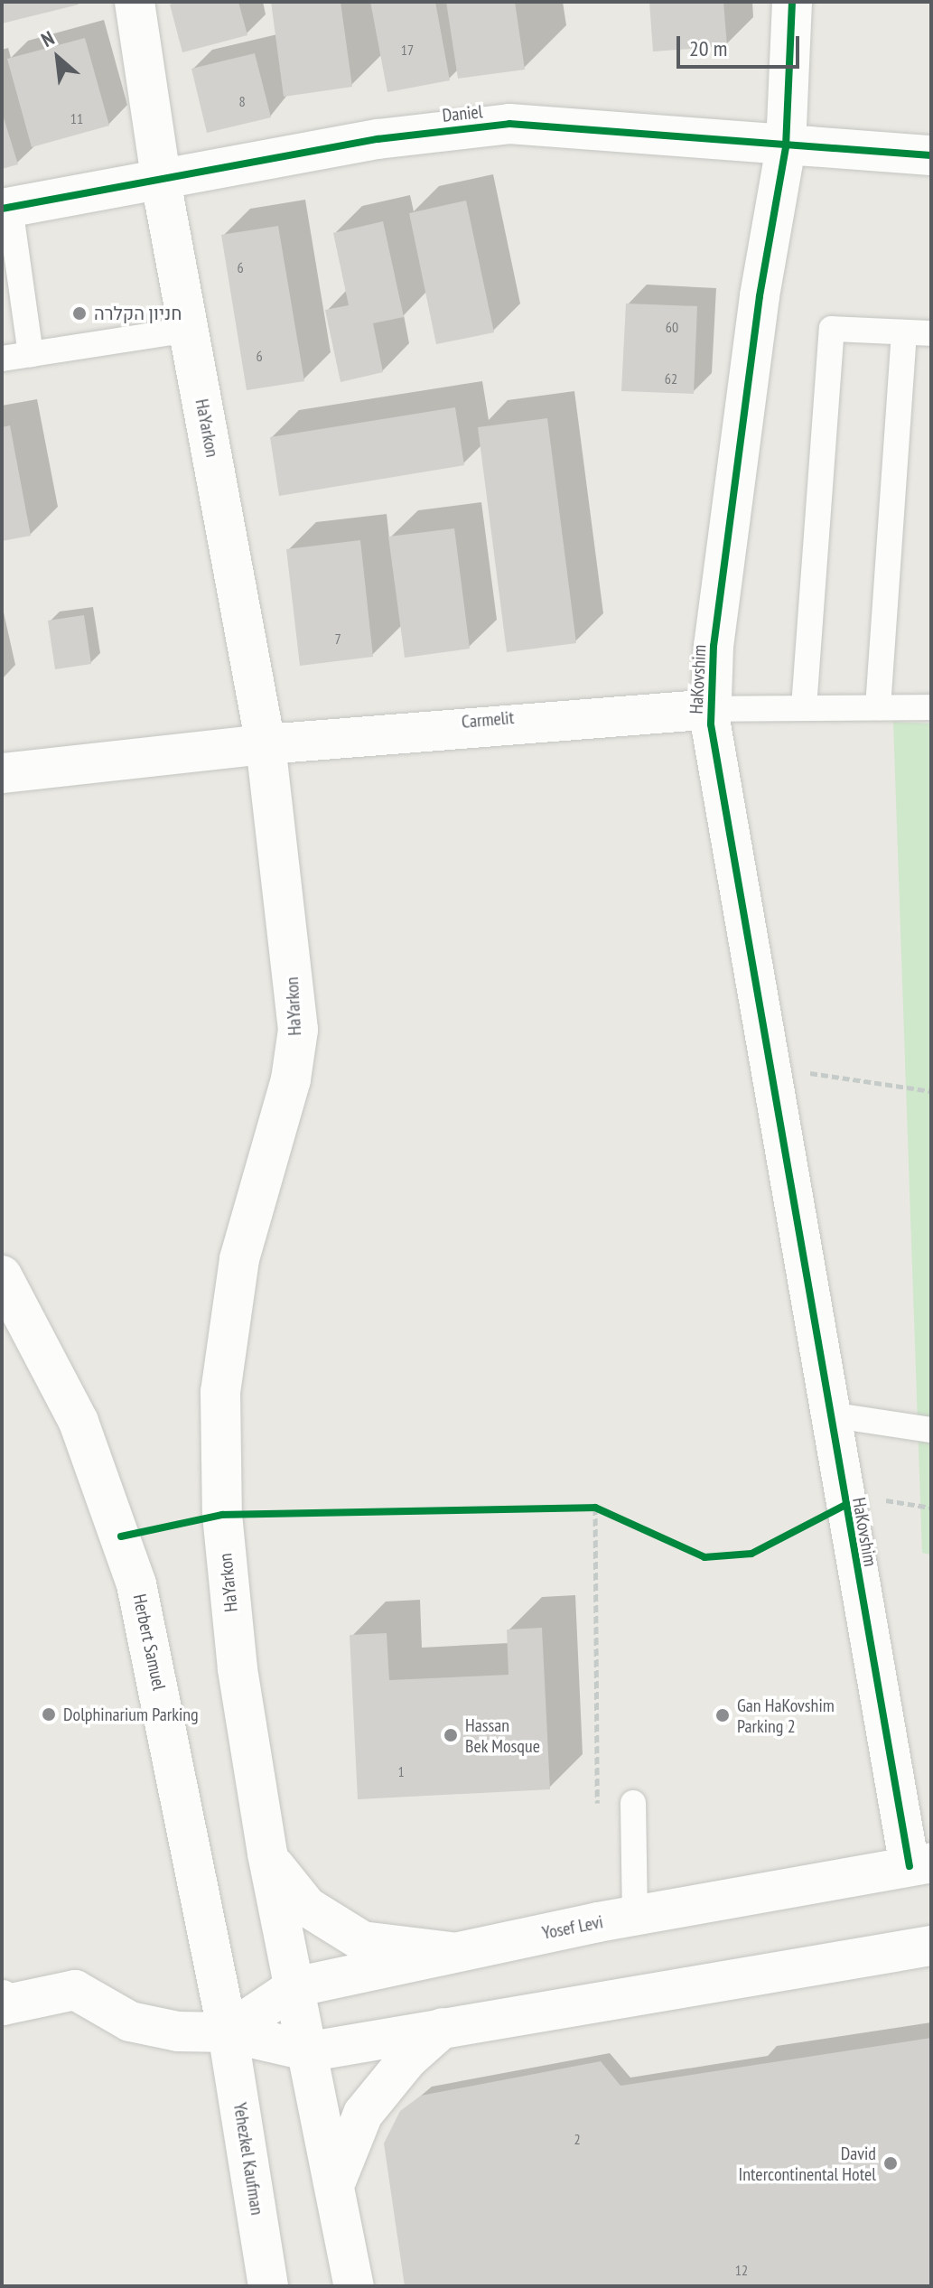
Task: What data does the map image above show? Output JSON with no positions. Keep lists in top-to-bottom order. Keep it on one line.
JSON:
{"streets":{"street":["Daniel","HaYarkon","HaKovshim","Carmelit","Herbert Samuel","Yosef Levi","Yehezkel Kaufman"]},"crossings":[["Daniel","HaYarkon"],["Daniel","HaKovshim"],["HaYarkon","Carmelit"],["HaYarkon","Yosef Levi"],["HaKovshim","Carmelit"],["HaKovshim","Yosef Levi"],["Herbert Samuel","Yosef Levi"],["Herbert Samuel","Yehezkel Kaufman"],["Yosef Levi","Yehezkel Kaufman"]],"places":["חניון הקלרה","Dolphinarium Parking","Gan HaKovshim Parking 2","Hassan Bek Mosque","David Intercontinental Hotel"],"house_numbers":["17","8","11","6","60","6","62","7","1","2","12"],"scale_bar":"20 m","north":"top left"}
